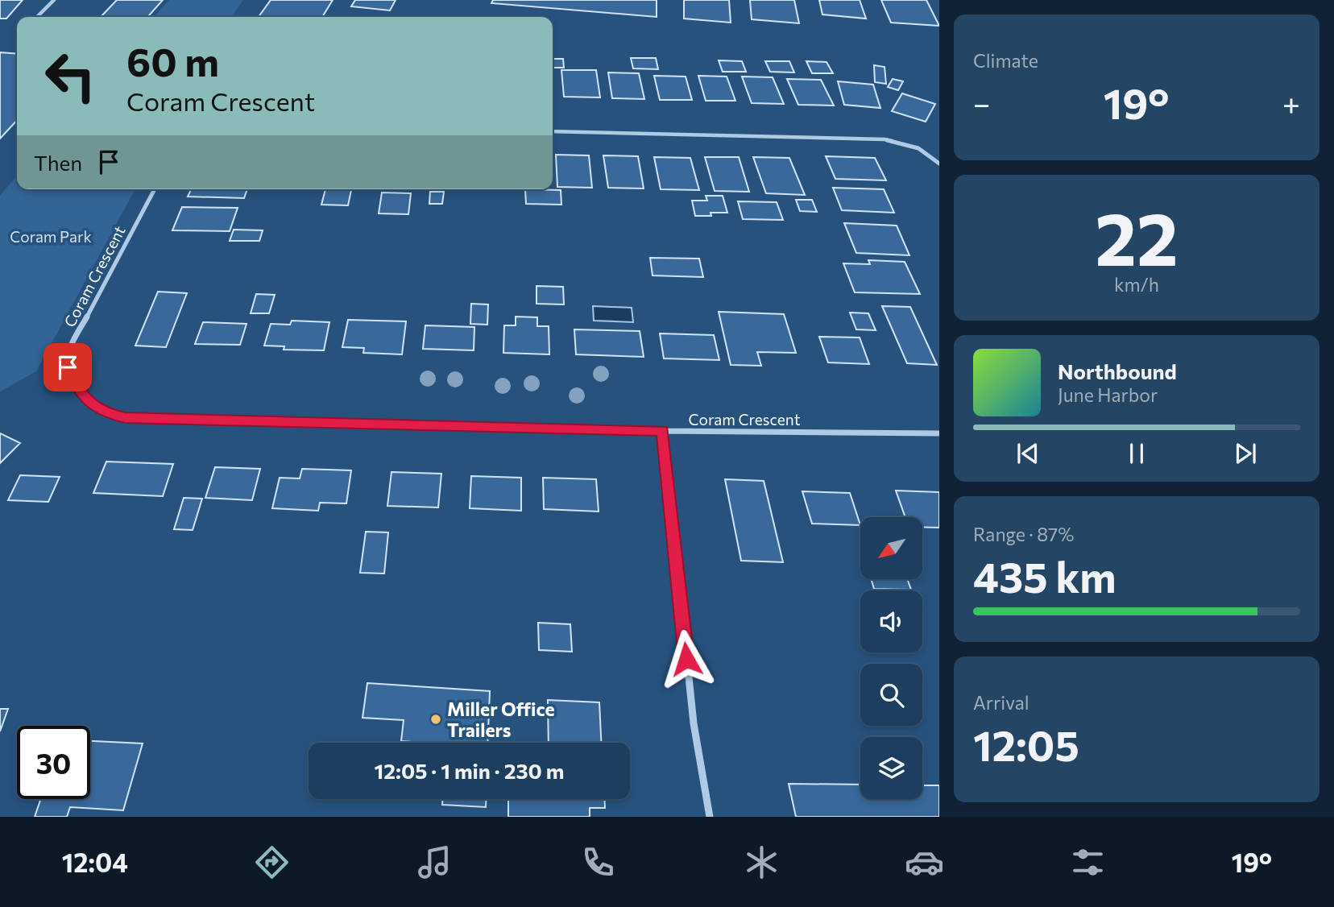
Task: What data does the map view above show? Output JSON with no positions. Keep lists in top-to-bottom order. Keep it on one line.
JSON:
{"streets":{"street":["Coram Crescent"]},"parks":["Coram Park"],"places":["Miller Office Trailers"],"north":"bottom left","page":{"tile":["Climate",["22","km/h"],["Range · 87%","435 km"],["Arrival","12:05"]],"turn":["60 m","Coram Crescent"],"heat":["−","19°","+"],"then":"Then","song":["Northbound","June Harbor"],"limit":"30","trip":"12:05 · 1 min · 230 m","tabs":["12:04","19°"]}}
